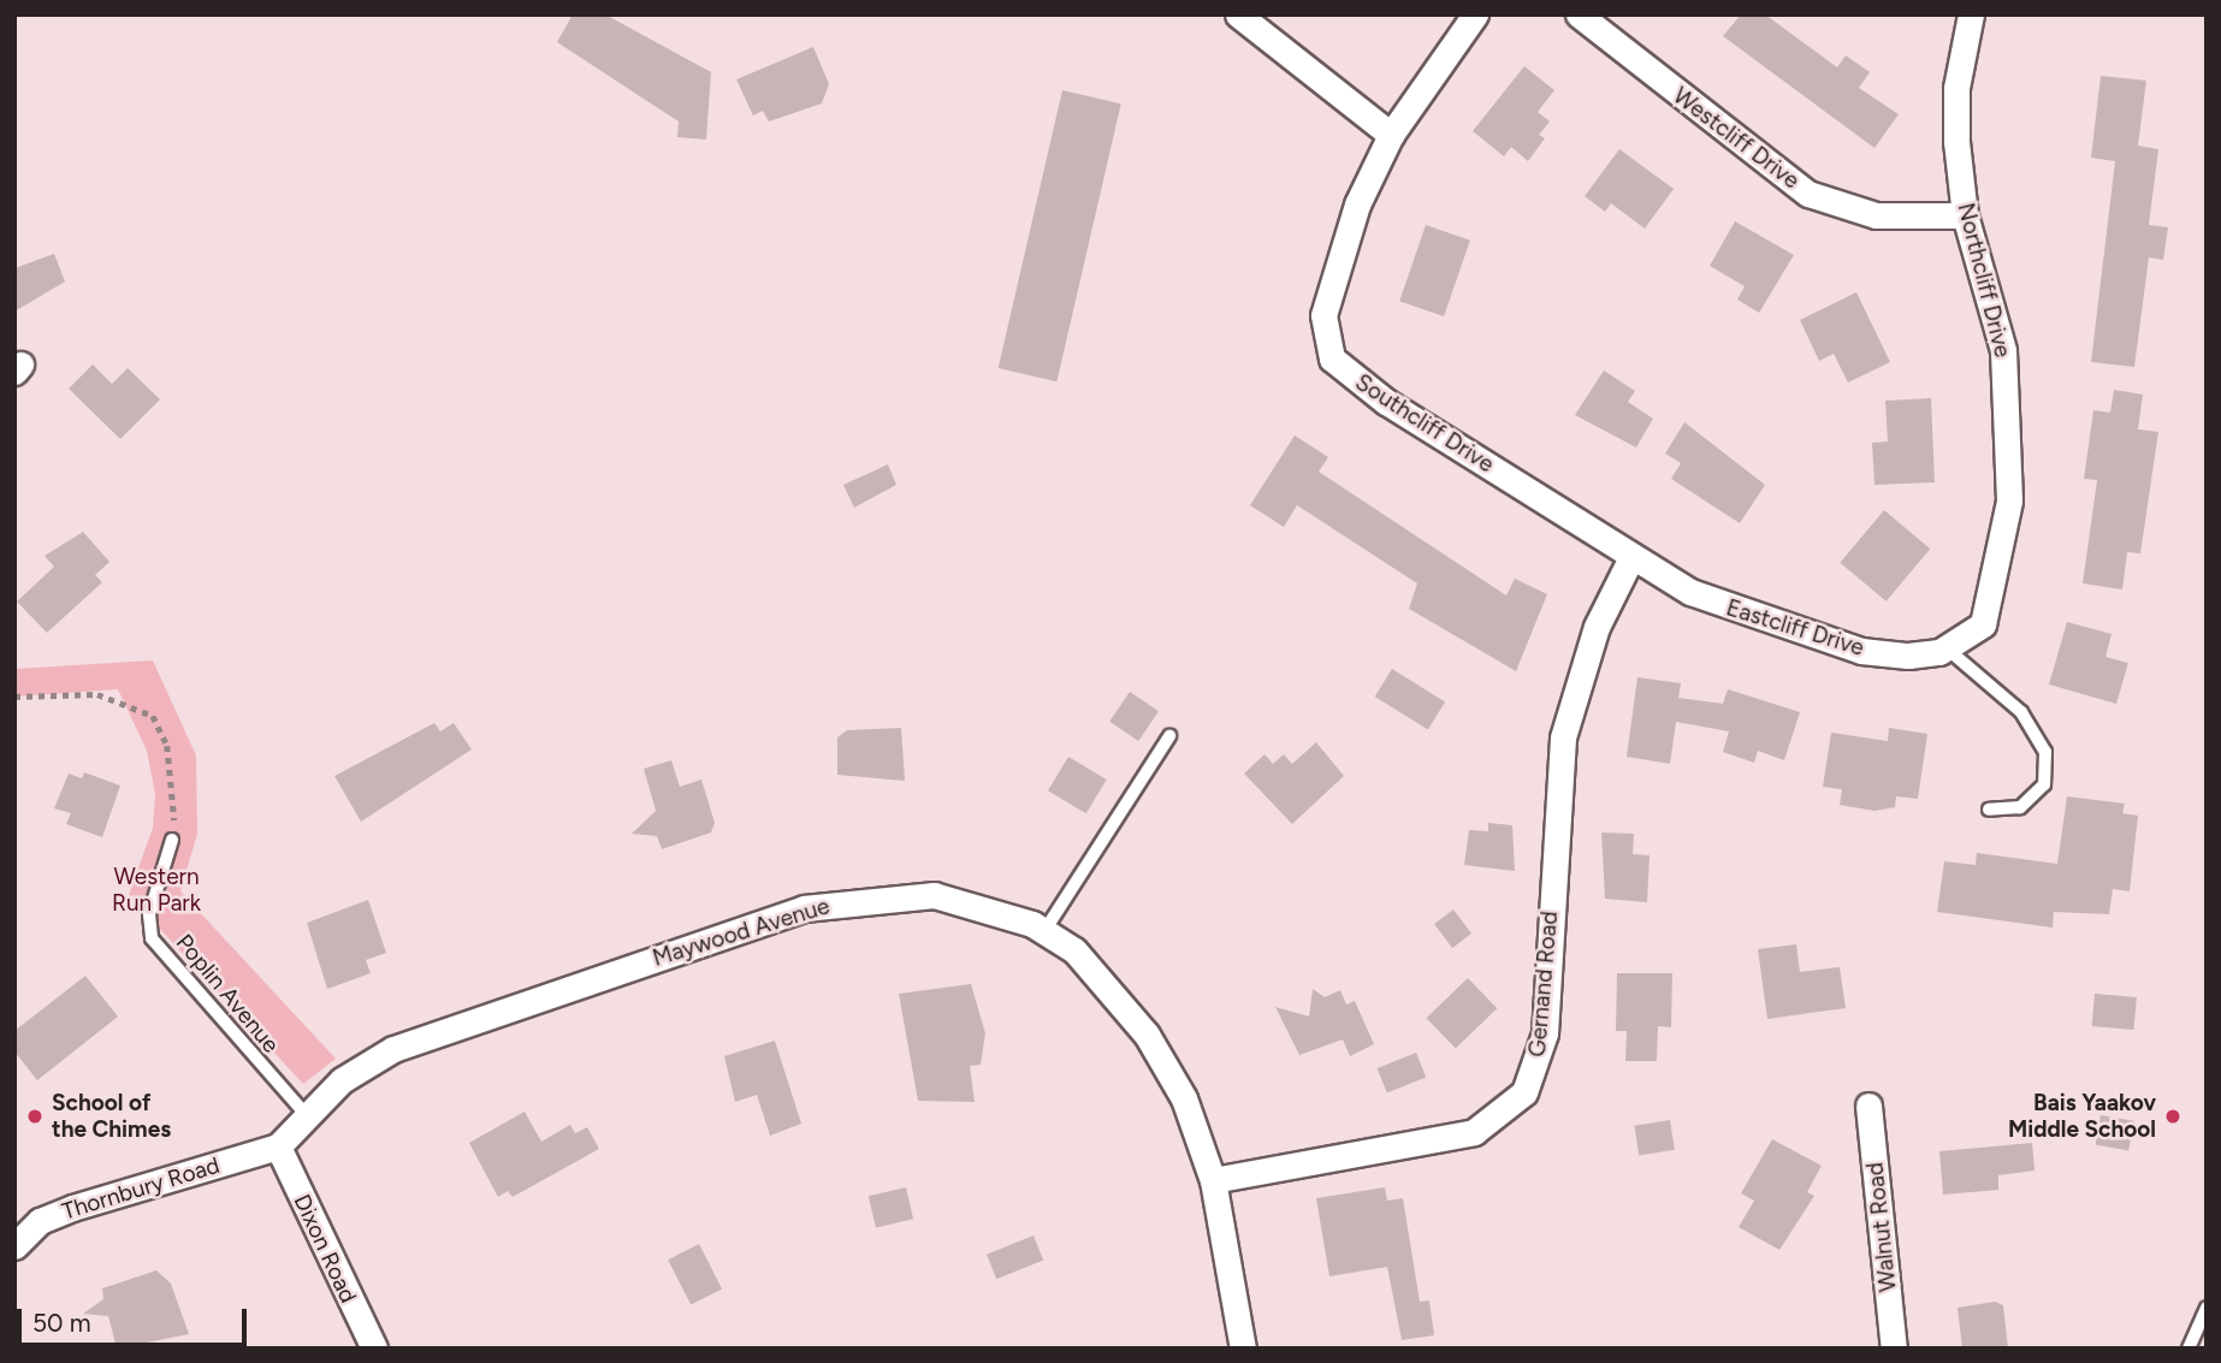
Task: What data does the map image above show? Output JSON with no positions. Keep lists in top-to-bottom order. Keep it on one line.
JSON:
{"streets":{"street":["Westcliff Drive","Northcliff Drive","Southcliff Drive","Eastcliff Drive","Maywood Avenue","Gernand Road","Thornbury Road","Walnut Road","Dixon Road"],"lane":["Poplin Avenue"]},"crossings":[["Westcliff Drive","Northcliff Drive"],["Northcliff Drive","Eastcliff Drive"],["Southcliff Drive","Eastcliff Drive"],["Southcliff Drive","Gernand Road"],["Eastcliff Drive","Gernand Road"],["Maywood Avenue","Gernand Road"],["Maywood Avenue","Poplin Avenue"],["Maywood Avenue","Thornbury Road"],["Maywood Avenue","Dixon Road"],["Thornbury Road","Dixon Road"]],"parks":["Western Run Park"],"places":["School of the Chimes","Bais Yaakov Middle School"],"scale_bar":"50 m"}
